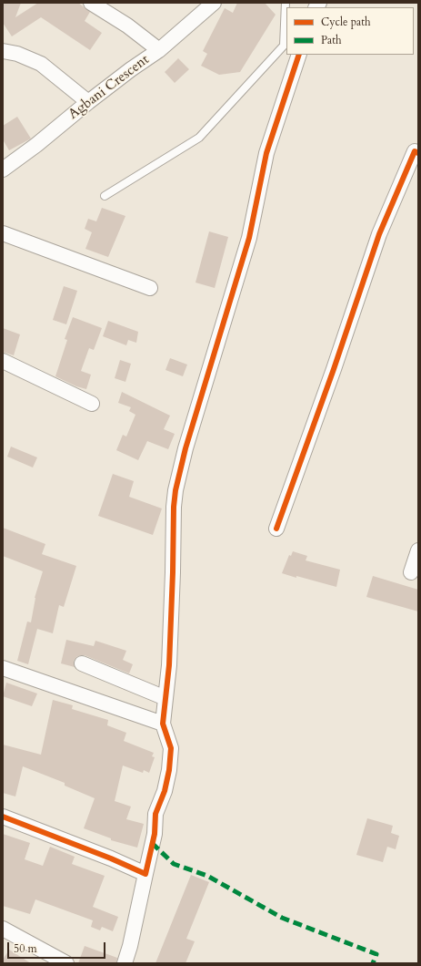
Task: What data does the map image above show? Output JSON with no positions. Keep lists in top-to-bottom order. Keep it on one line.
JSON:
{"streets":{"street":["Agbani Crescent"]},"legend":["Cycle path","Path"],"scale_bar":"50 m"}
